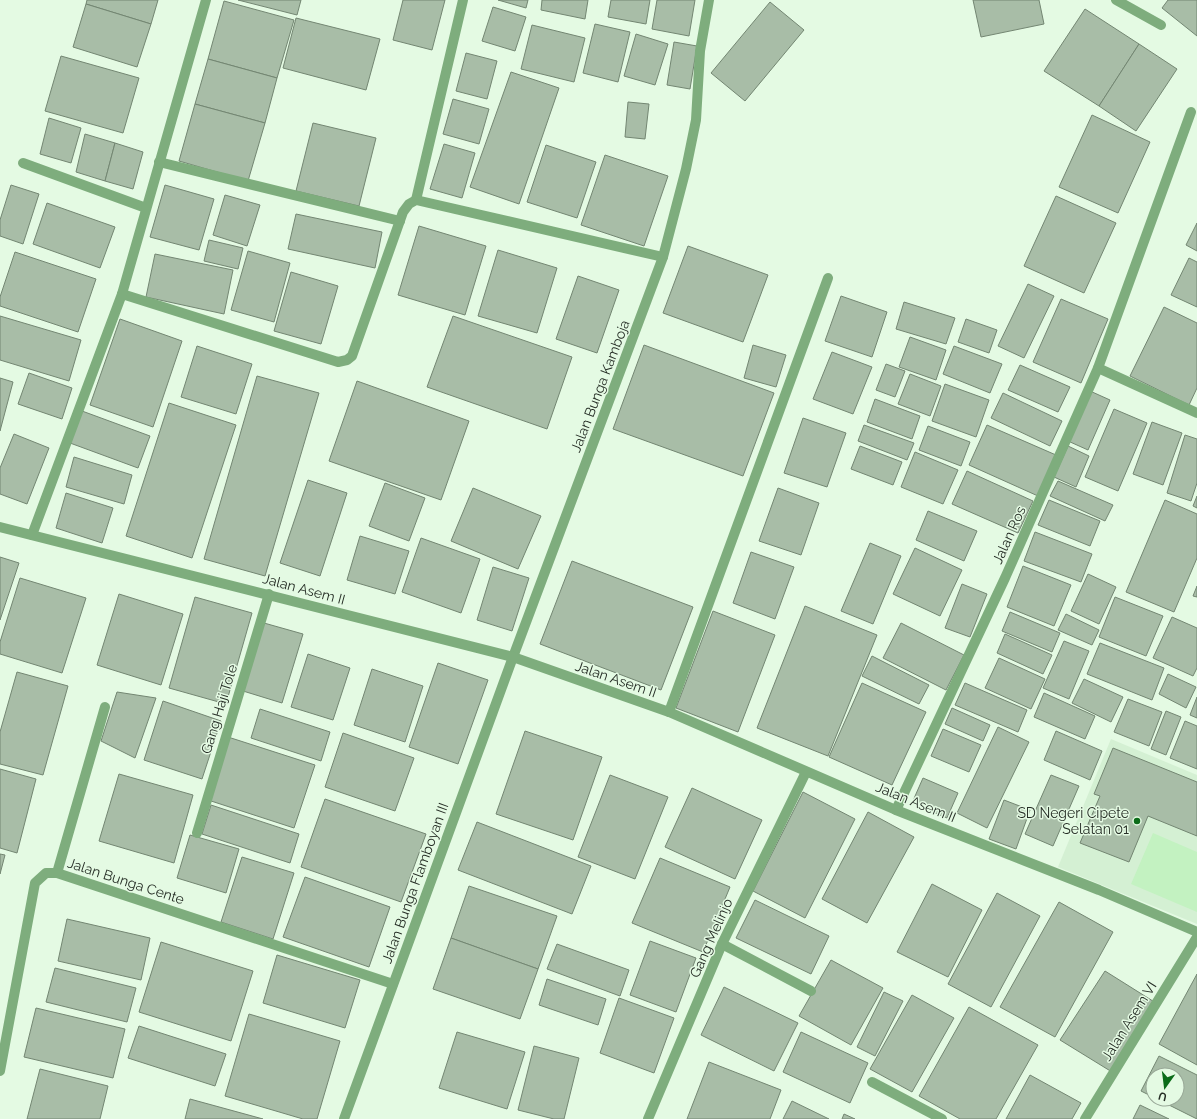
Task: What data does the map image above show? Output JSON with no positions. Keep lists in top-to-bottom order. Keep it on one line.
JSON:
{"streets":{"street":["Jalan Bunga Kamboja","Jalan Ros","Jalan Asem II","Gang Haji Tole","Jalan Bunga Cente","Jalan Bunga Flamboyan III","Gang Melinjo","Jalan Asem VI"]},"crossings":[["Jalan Bunga Kamboja","Jalan Asem II"],["Jalan Bunga Kamboja","Jalan Bunga Flamboyan III"],["Jalan Ros","Jalan Asem II"],["Jalan Asem II","Gang Haji Tole"],["Jalan Asem II","Jalan Bunga Flamboyan III"],["Jalan Asem II","Gang Melinjo"],["Jalan Bunga Cente","Jalan Bunga Flamboyan III"]],"places":["SD Negeri Cipete Selatan 01"],"north":"bottom"}
